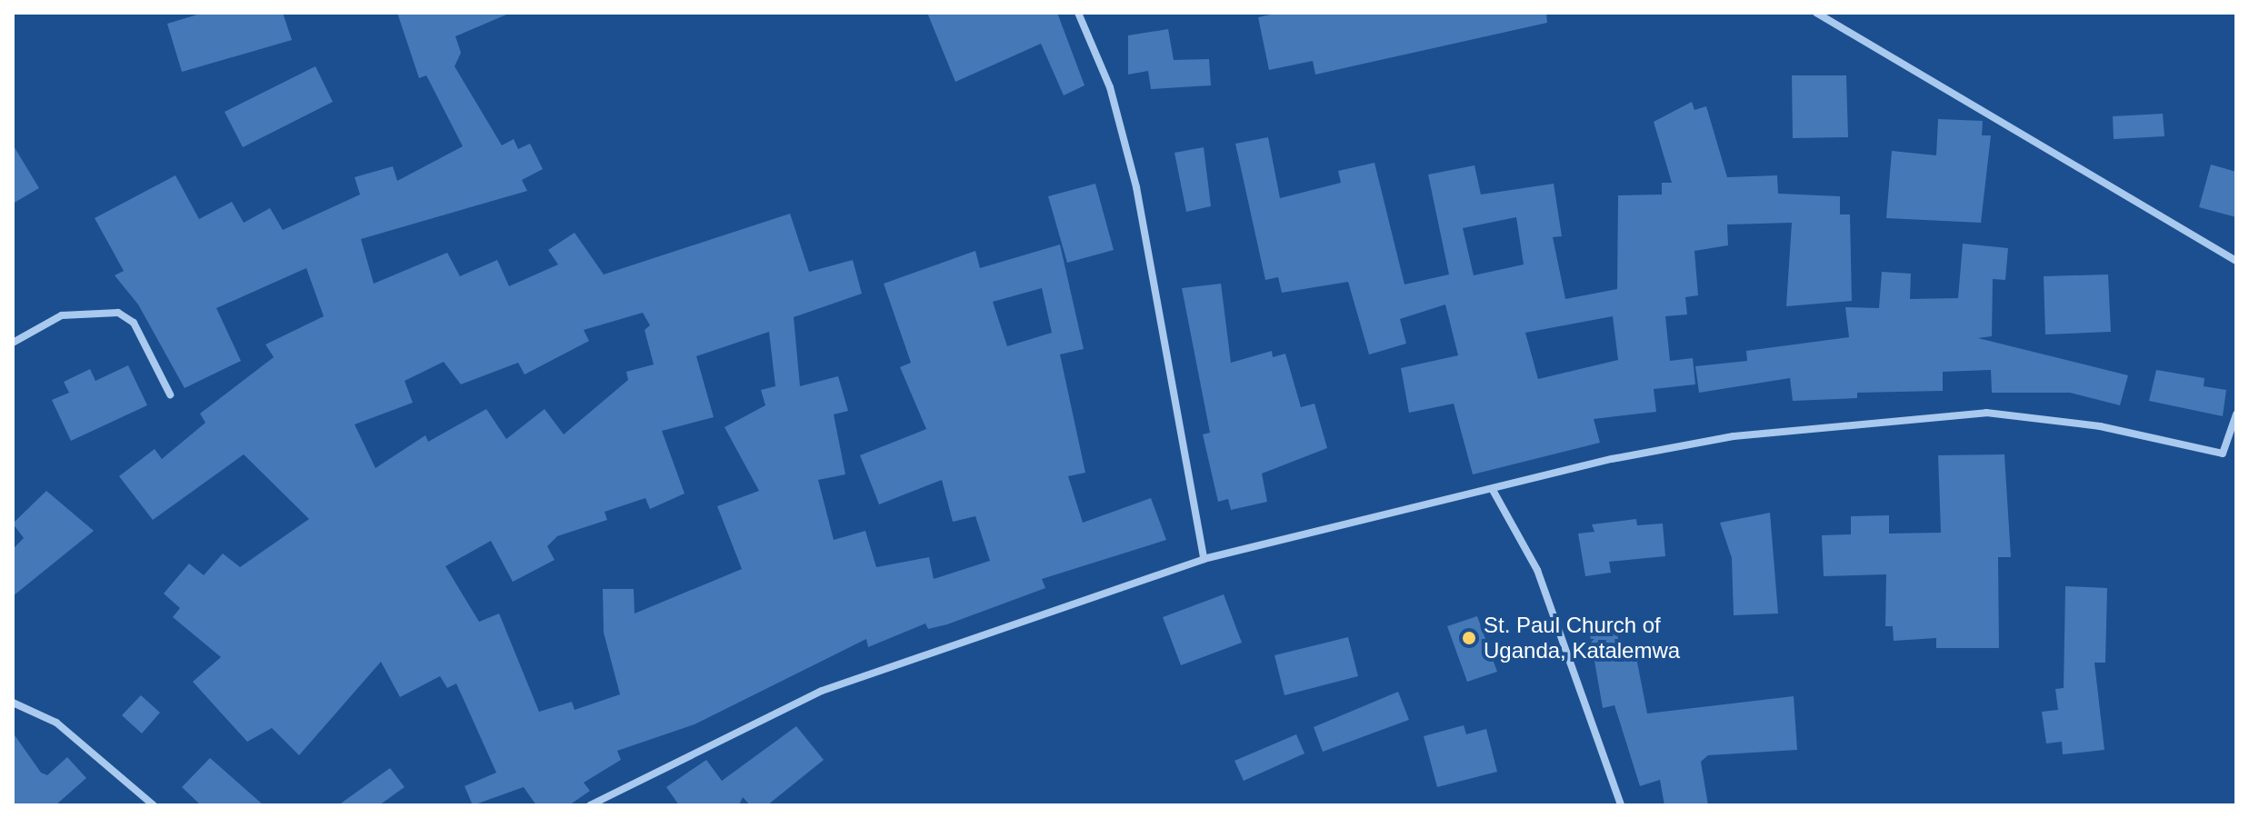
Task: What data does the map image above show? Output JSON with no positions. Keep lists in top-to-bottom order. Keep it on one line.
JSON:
{"places":["St. Paul Church of Uganda, Katalemwa"]}
